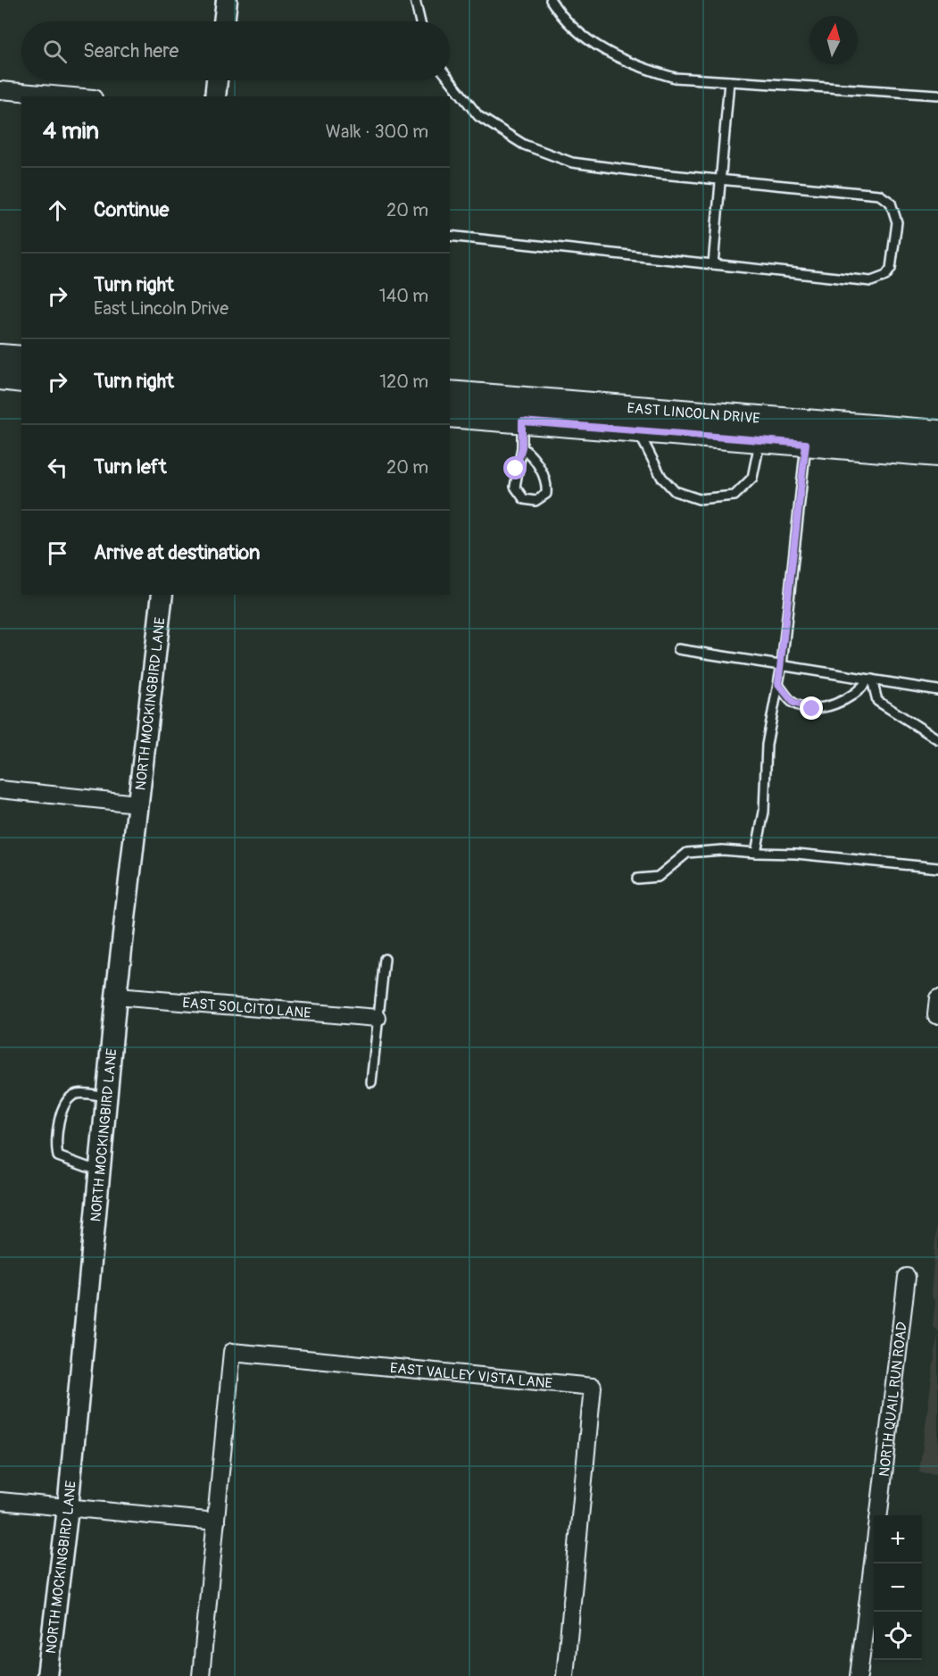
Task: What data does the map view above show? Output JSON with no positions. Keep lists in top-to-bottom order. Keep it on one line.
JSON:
{"streets":{"main road":["EAST LINCOLN DRIVE"],"street":["NORTH MOCKINGBIRD LANE","EAST SOLCITO LANE","EAST VALLEY VISTA LANE","NORTH QUAIL RUN ROAD"]},"crossings":[["NORTH MOCKINGBIRD LANE","EAST SOLCITO LANE"]],"north":"top","page":{"search":"Search here","heading":["4 min","Walk · 300 m"],"list":[["Continue","20 m"],["Turn right","East Lincoln Drive","140 m"],["Turn right","120 m"],["Turn left","20 m"],"Arrive at destination"],"map_buttons":["+","−"]}}
